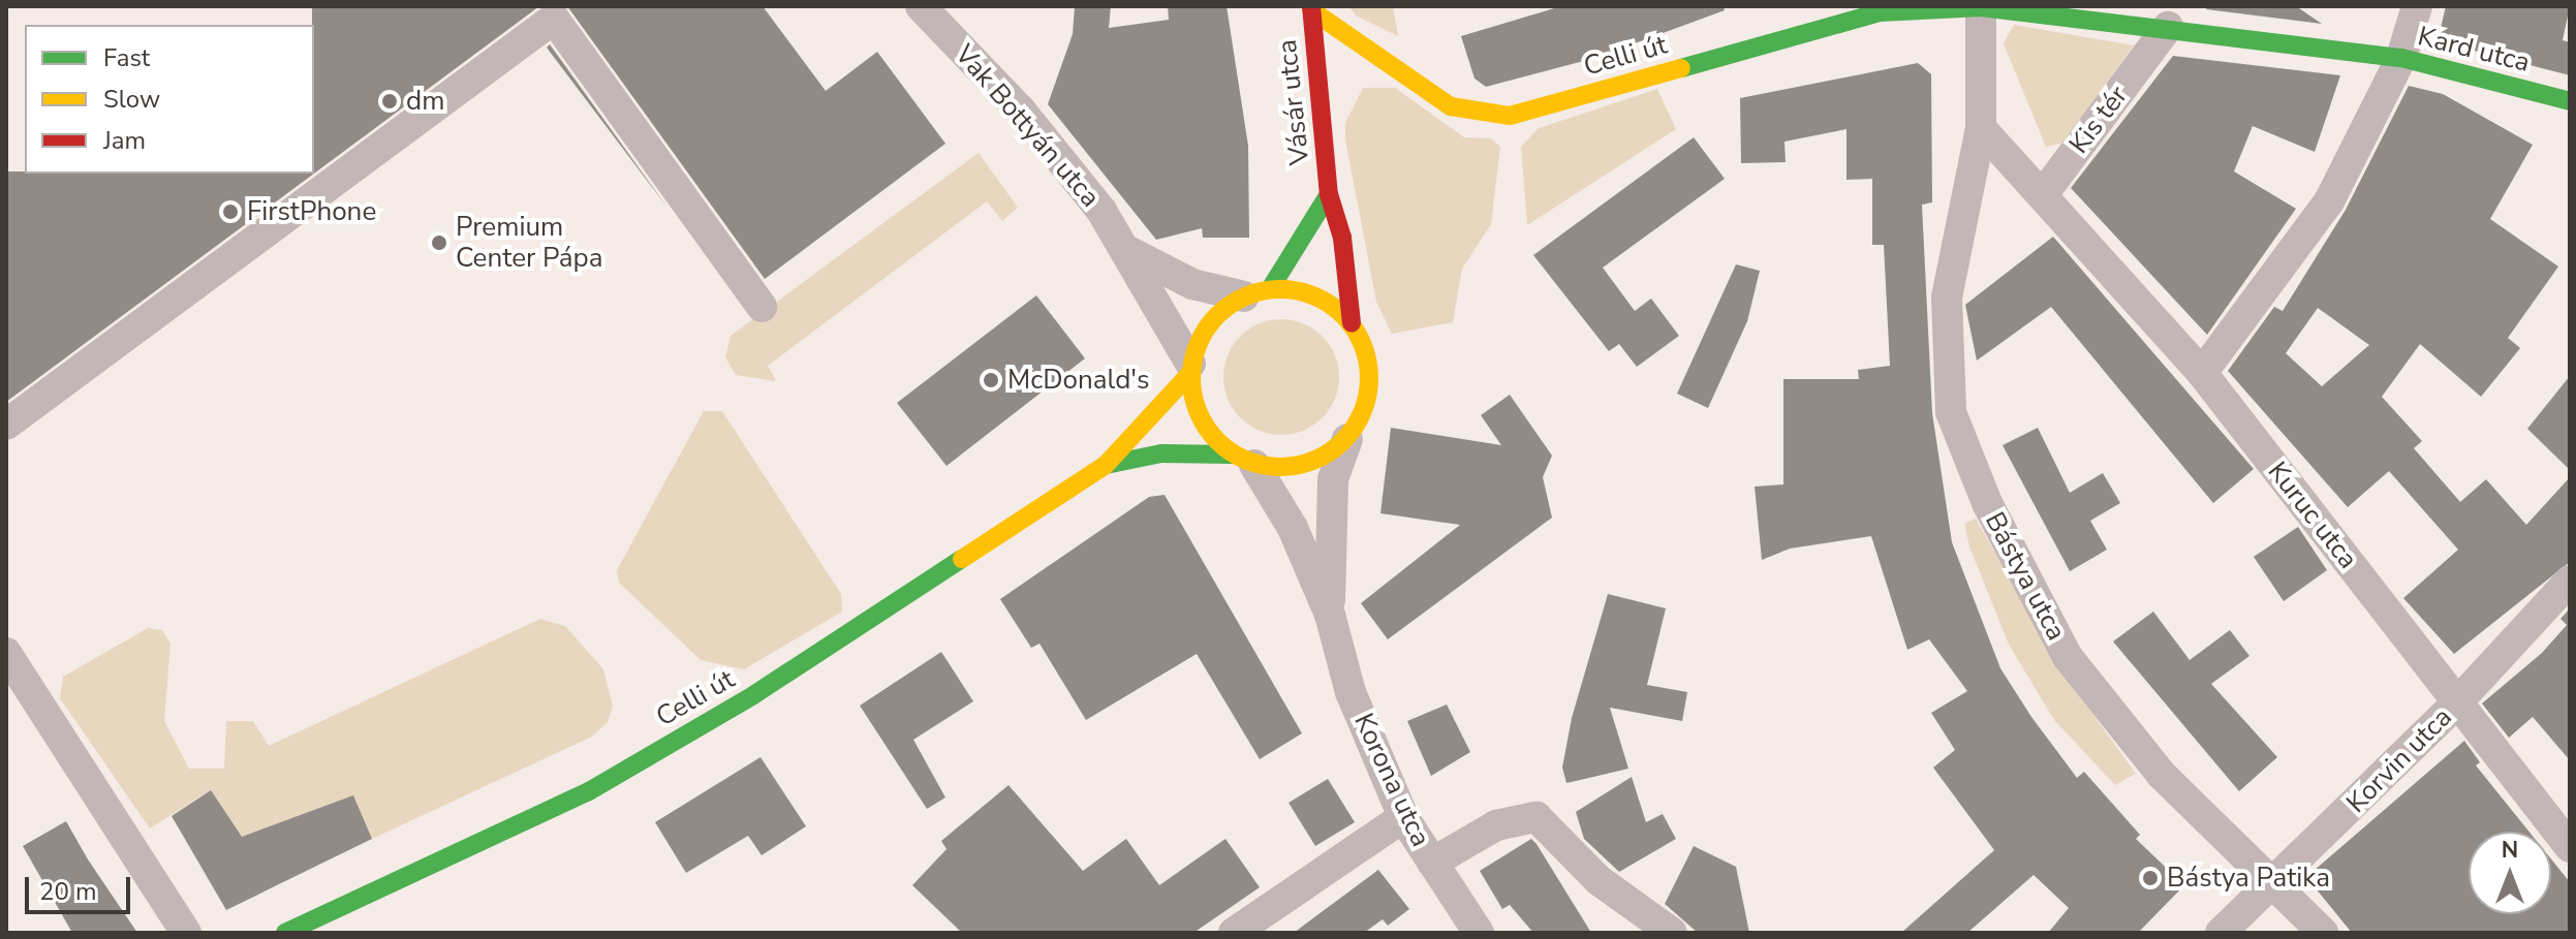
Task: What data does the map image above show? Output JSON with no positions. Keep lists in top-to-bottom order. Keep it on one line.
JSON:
{"streets":{"street":["Kard utca","Celli út","Vásár utca","Kis tér","Vak Bottyán utca","Kuruc utca","Bástya utca","Korvin utca","Korona utca"]},"crossings":[["Kard utca","Kis tér"],["Celli út","Vásár utca"],["Celli út","Vak Bottyán utca"],["Celli út","Korona utca"],["Vásár utca","Vak Bottyán utca"],["Vásár utca","Korona utca"],["Kis tér","Kuruc utca"],["Vak Bottyán utca","Korona utca"],["Kuruc utca","Korvin utca"],["Bástya utca","Korvin utca"]],"places":["dm","FirstPhone","Premium Center Pápa","McDonald's","Bástya Patika"],"legend":["Fast","Slow","Jam"],"scale_bar":"20 m","north":"top"}
